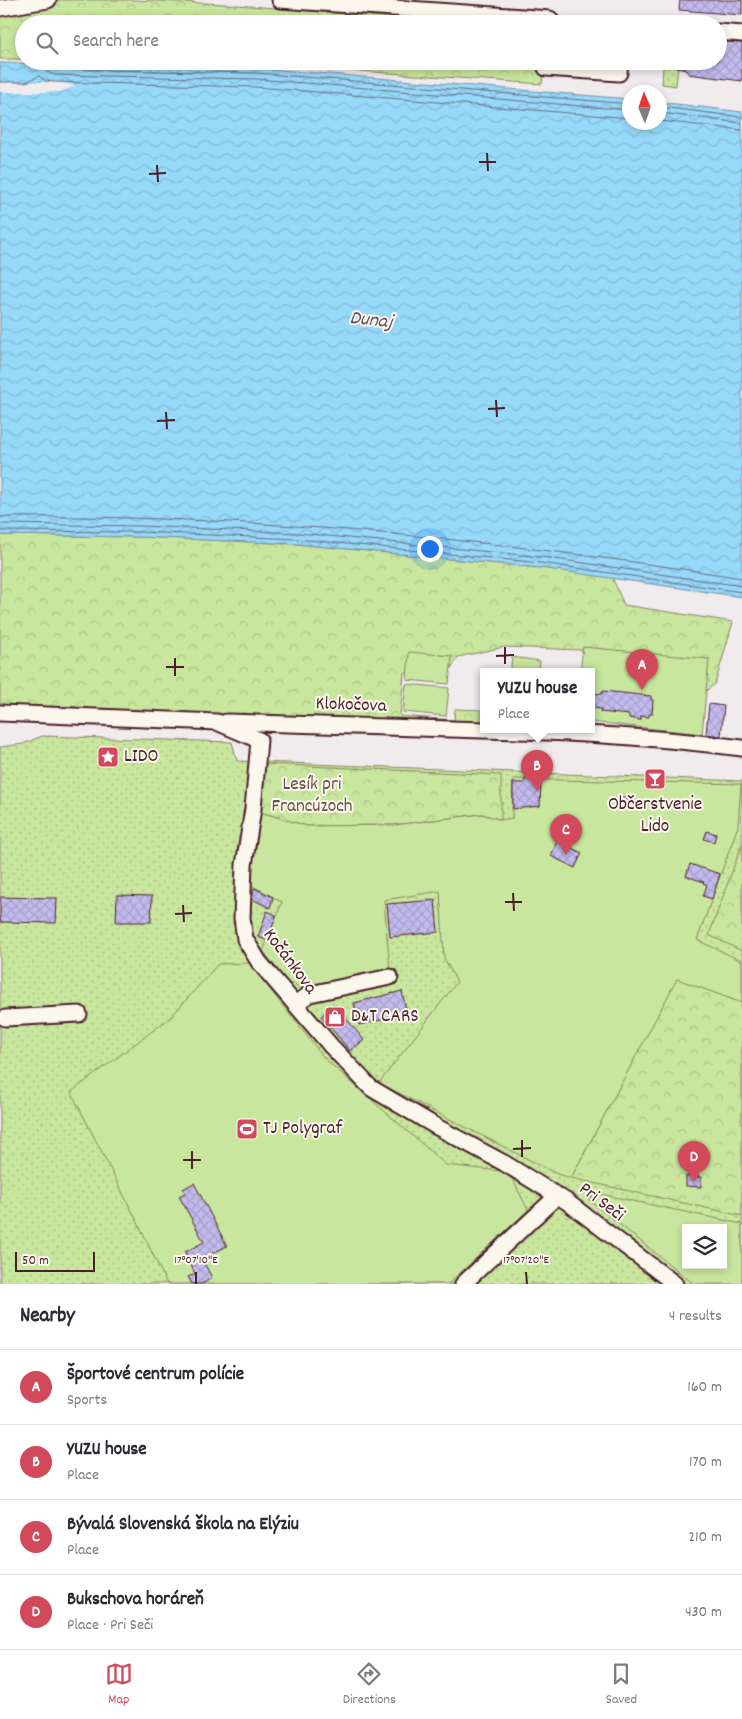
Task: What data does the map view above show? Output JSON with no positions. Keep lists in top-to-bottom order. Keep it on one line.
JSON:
{"streets":{"street":["Klokočova","Kočánkova","Pri Seči"]},"crossings":[["Klokočova","Kočánkova"],["Kočánkova","Pri Seči"]],"water":["Dunaj"],"parks":["Lesík pri Francúzoch"],"places":{"place":["LIDO"],"bar":["Občerstvenie Lido"],"shop":["D&T CARS"],"sports":["TJ Polygraf"]},"scale_bar":"50 m","north":"top","page":{"search":"Search here","pins":["A","B","C","D"],"popup":["YUZU house","Place"],"scale":"50 m","heading":["Nearby","4 results"],"list":[{"mark":"A","name":"Športové centrum polície","note":"Sports","value":"160 m"},{"mark":"B","name":"YUZU house","note":"Place","value":"170 m"},{"mark":"C","name":"Bývalá Slovenská škola na Elýziu","note":"Place","value":"210 m"},{"mark":"D","name":"Bukschova horáreň","note":"Place · Pri Seči","value":"430 m"}],"nav":["Map","Directions","Saved"]},"coordinates":["17°07'10\"E","17°07'20\"E"]}
